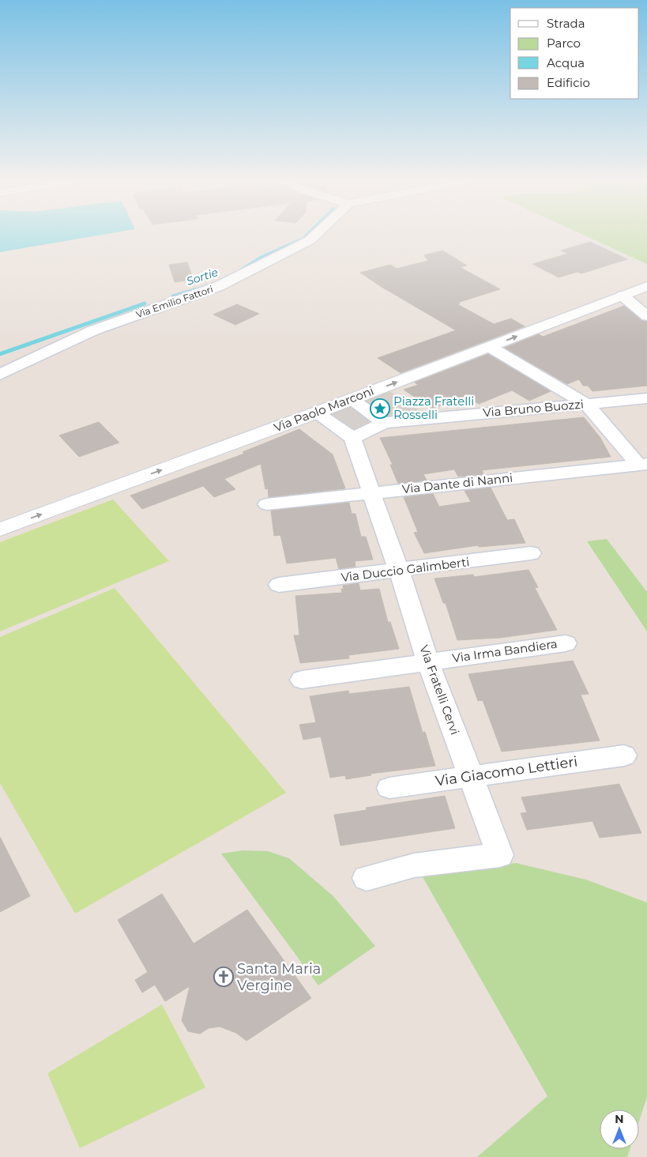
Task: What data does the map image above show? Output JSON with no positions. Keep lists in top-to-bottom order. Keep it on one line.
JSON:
{"streets":{"street":["Via Emilio Fattori","Via Bruno Buozzi","Via Paolo Marconi","Via Dante di Nanni","Via Duccio Galimberti","Via Irma Bandiera","Via Fratelli Cervi","Via Giacomo Lettieri"]},"crossings":[["Via Bruno Buozzi","Via Fratelli Cervi"],["Via Dante di Nanni","Via Fratelli Cervi"],["Via Duccio Galimberti","Via Fratelli Cervi"],["Via Irma Bandiera","Via Fratelli Cervi"],["Via Fratelli Cervi","Via Giacomo Lettieri"]],"one_way":["Via Paolo Marconi"],"water":["Sortie"],"places":{"place":["Piazza Fratelli Rosselli"],"church":["Santa Maria Vergine"]},"legend":["Strada","Parco","Acqua","Edificio"],"north":"top"}
